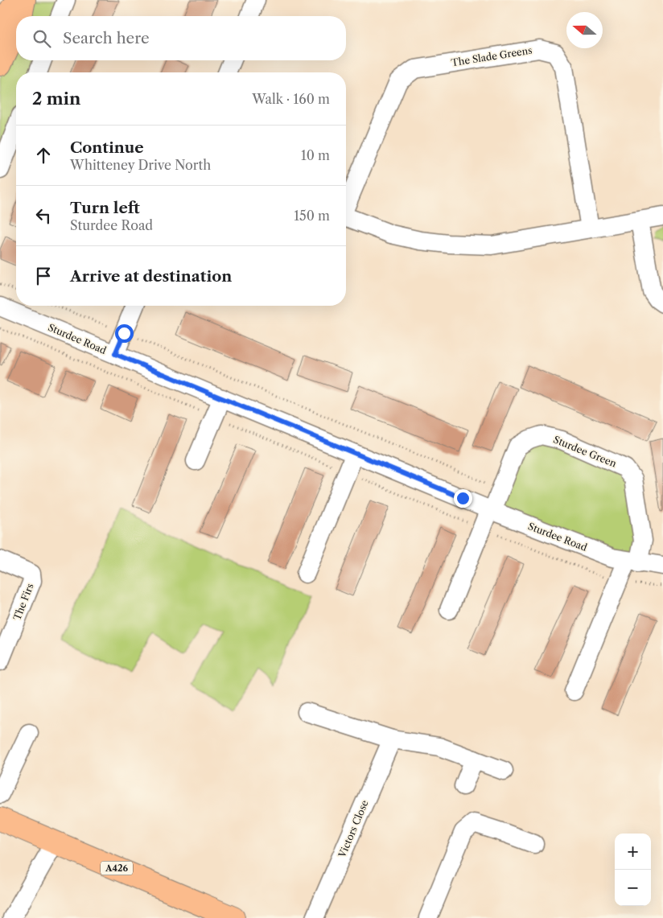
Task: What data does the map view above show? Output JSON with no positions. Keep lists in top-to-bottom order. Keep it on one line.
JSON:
{"streets":{"main road":["A426"],"street":["The Slade Greens","Sturdee Road","Sturdee Green","The Firs","Victors Close"]},"crossings":[["Sturdee Road","Sturdee Green"]],"north":"left","page":{"search":"Search here","heading":["2 min","Walk · 160 m"],"list":[["Continue","Whitteney Drive North","10 m"],["Turn left","Sturdee Road","150 m"],"Arrive at destination"],"map_buttons":["+","−"]}}
